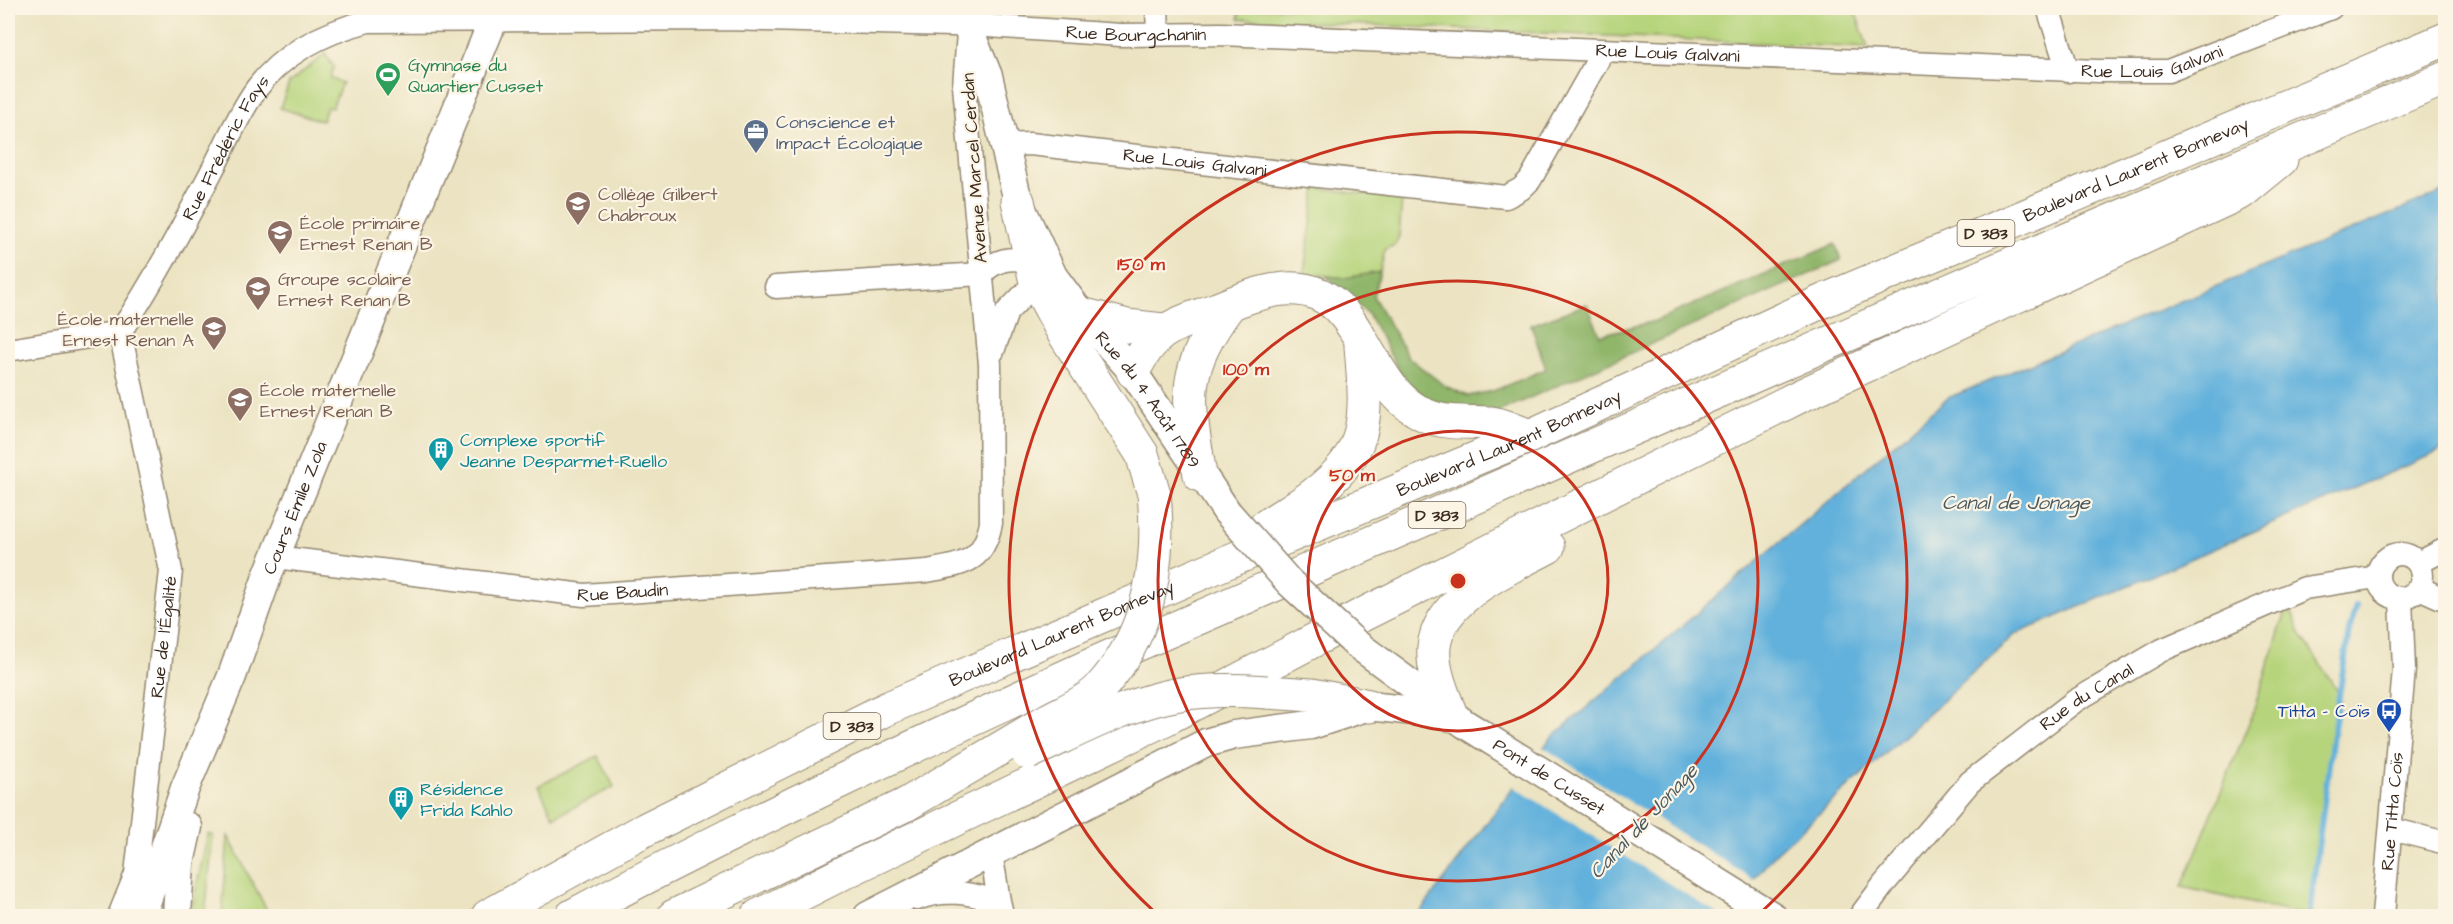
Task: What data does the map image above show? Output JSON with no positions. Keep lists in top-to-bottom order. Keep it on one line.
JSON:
{"streets":{"highway":["Boulevard Laurent Bonnevay","D 383"],"main road":["Rue du 4 Août 1789","Cours Émile Zola","Pont de Cusset"],"street":["Rue Bourgchanin","Rue Louis Galvani","Rue Frédéric Fays","Avenue Marcel Cerdan","Rue Baudin","Rue de l'Égalité","Rue du Canal","Rue Titta Coïs"]},"crossings":[["Rue Bourgchanin","Rue Louis Galvani"],["Rue Bourgchanin","Rue Frédéric Fays"],["Rue Bourgchanin","Avenue Marcel Cerdan"],["Rue Bourgchanin","Rue du 4 Août 1789"],["Rue Bourgchanin","Cours Émile Zola"],["Rue Louis Galvani","Rue du 4 Août 1789"],["Rue Frédéric Fays","Cours Émile Zola"],["Rue Frédéric Fays","Rue de l'Égalité"],["Avenue Marcel Cerdan","Rue du 4 Août 1789"],["Avenue Marcel Cerdan","Rue Baudin"],["Rue du 4 Août 1789","Pont de Cusset"],["Cours Émile Zola","Rue Baudin"],["Cours Émile Zola","Rue de l'Égalité"],["Rue du Canal","Rue Titta Coïs"]],"water":["Canal de Jonage"],"places":{"sports":["Gymnase du Quartier Cusset"],"office":["Conscience et Impact Écologique"],"school or university":["Collège Gilbert Chabroux","École primaire Ernest Renan B","Groupe scolaire Ernest Renan B","École maternelle Ernest Renan A","École maternelle Ernest Renan B"],"building":["Complexe sportif Jeanne Desparmet-Ruello","Résidence Frida Kahlo"],"bus stop":["Titta - Coïs"]},"rings":["150 m","100 m","50 m"]}
